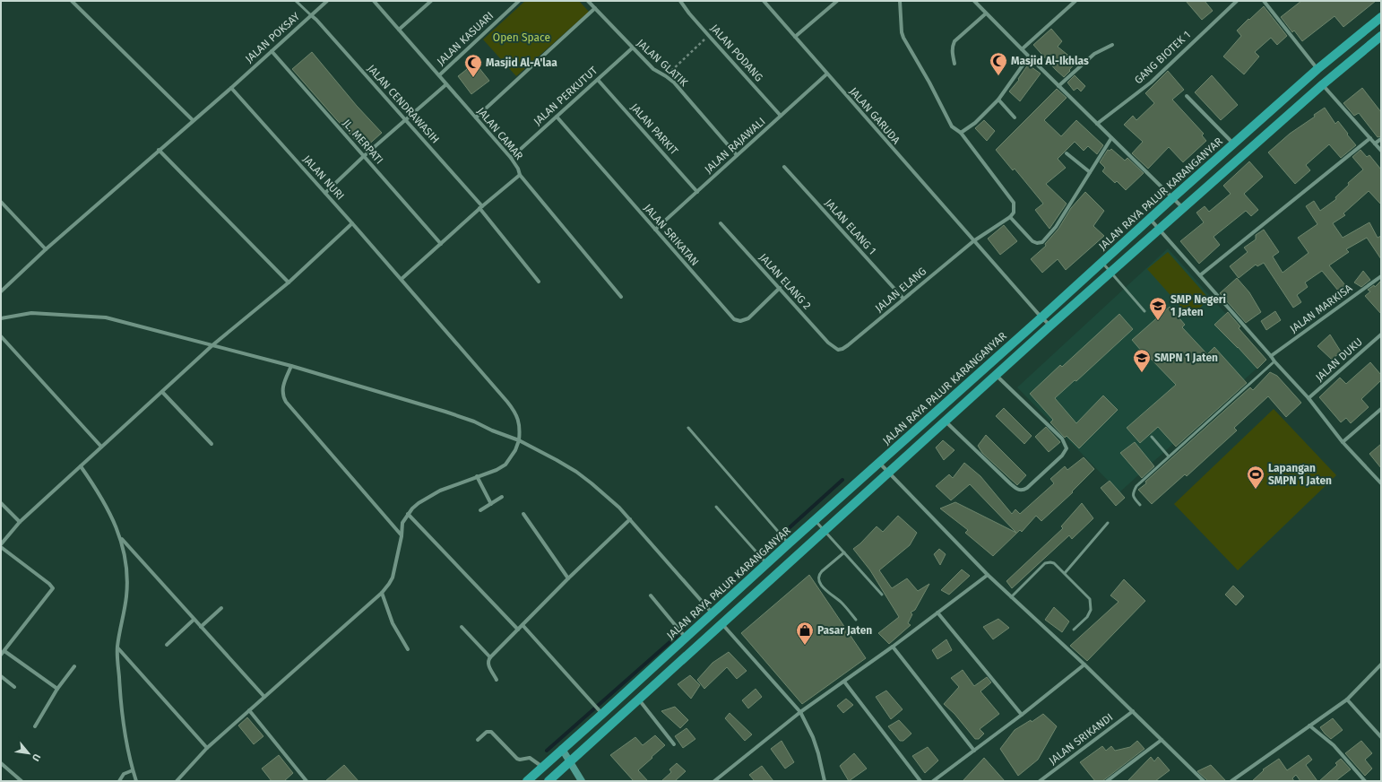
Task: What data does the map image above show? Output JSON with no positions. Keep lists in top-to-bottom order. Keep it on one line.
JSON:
{"streets":{"main road":["JALAN RAYA PALUR KARANGANYAR"],"street":["JALAN POKSAY","JALAN KASUARI","JALAN PODANG","GANG BIOTEK 1","JALAN GLATIK","JALAN PERKUTUT","JALAN CENDRAWASIH","JALAN GARUDA","JALAN PARKIT","JALAN CAMAR","JL. MERPATI","JALAN RAJAWALI","JALAN NURI","JALAN ELANG 1","JALAN SRIKATAN","JALAN ELANG 2","JALAN ELANG","JALAN MARKISA","JALAN DUKU","JALAN SRIKANDI"]},"crossings":[["JALAN POKSAY","JALAN CENDRAWASIH"],["JALAN POKSAY","JL. MERPATI"],["JALAN POKSAY","JALAN NURI"],["JALAN KASUARI","JALAN CAMAR"],["JALAN PODANG","JALAN RAJAWALI"],["JALAN GLATIK","JALAN PERKUTUT"],["JALAN GLATIK","JALAN RAJAWALI"],["JALAN PERKUTUT","JALAN PARKIT"],["JALAN PERKUTUT","JALAN CAMAR"],["JALAN PERKUTUT","JALAN SRIKATAN"],["JALAN GARUDA","JALAN RAJAWALI"],["JALAN GARUDA","JALAN RAYA PALUR KARANGANYAR"],["JALAN GARUDA","JALAN ELANG"],["JALAN PARKIT","JALAN RAJAWALI"],["JALAN RAJAWALI","JALAN SRIKATAN"],["JALAN ELANG 1","JALAN ELANG"],["JALAN SRIKATAN","JALAN ELANG 2"],["JALAN ELANG 2","JALAN ELANG"]],"parks":["Open Space"],"places":{"mosque":["Masjid Al-Ikhlas","Masjid Al-A'laa"],"school or university":["SMP Negeri 1 Jaten","SMPN 1 Jaten"],"sports":["Lapangan SMPN 1 Jaten"],"shop":["Pasar Jaten"]},"north":"bottom right"}
